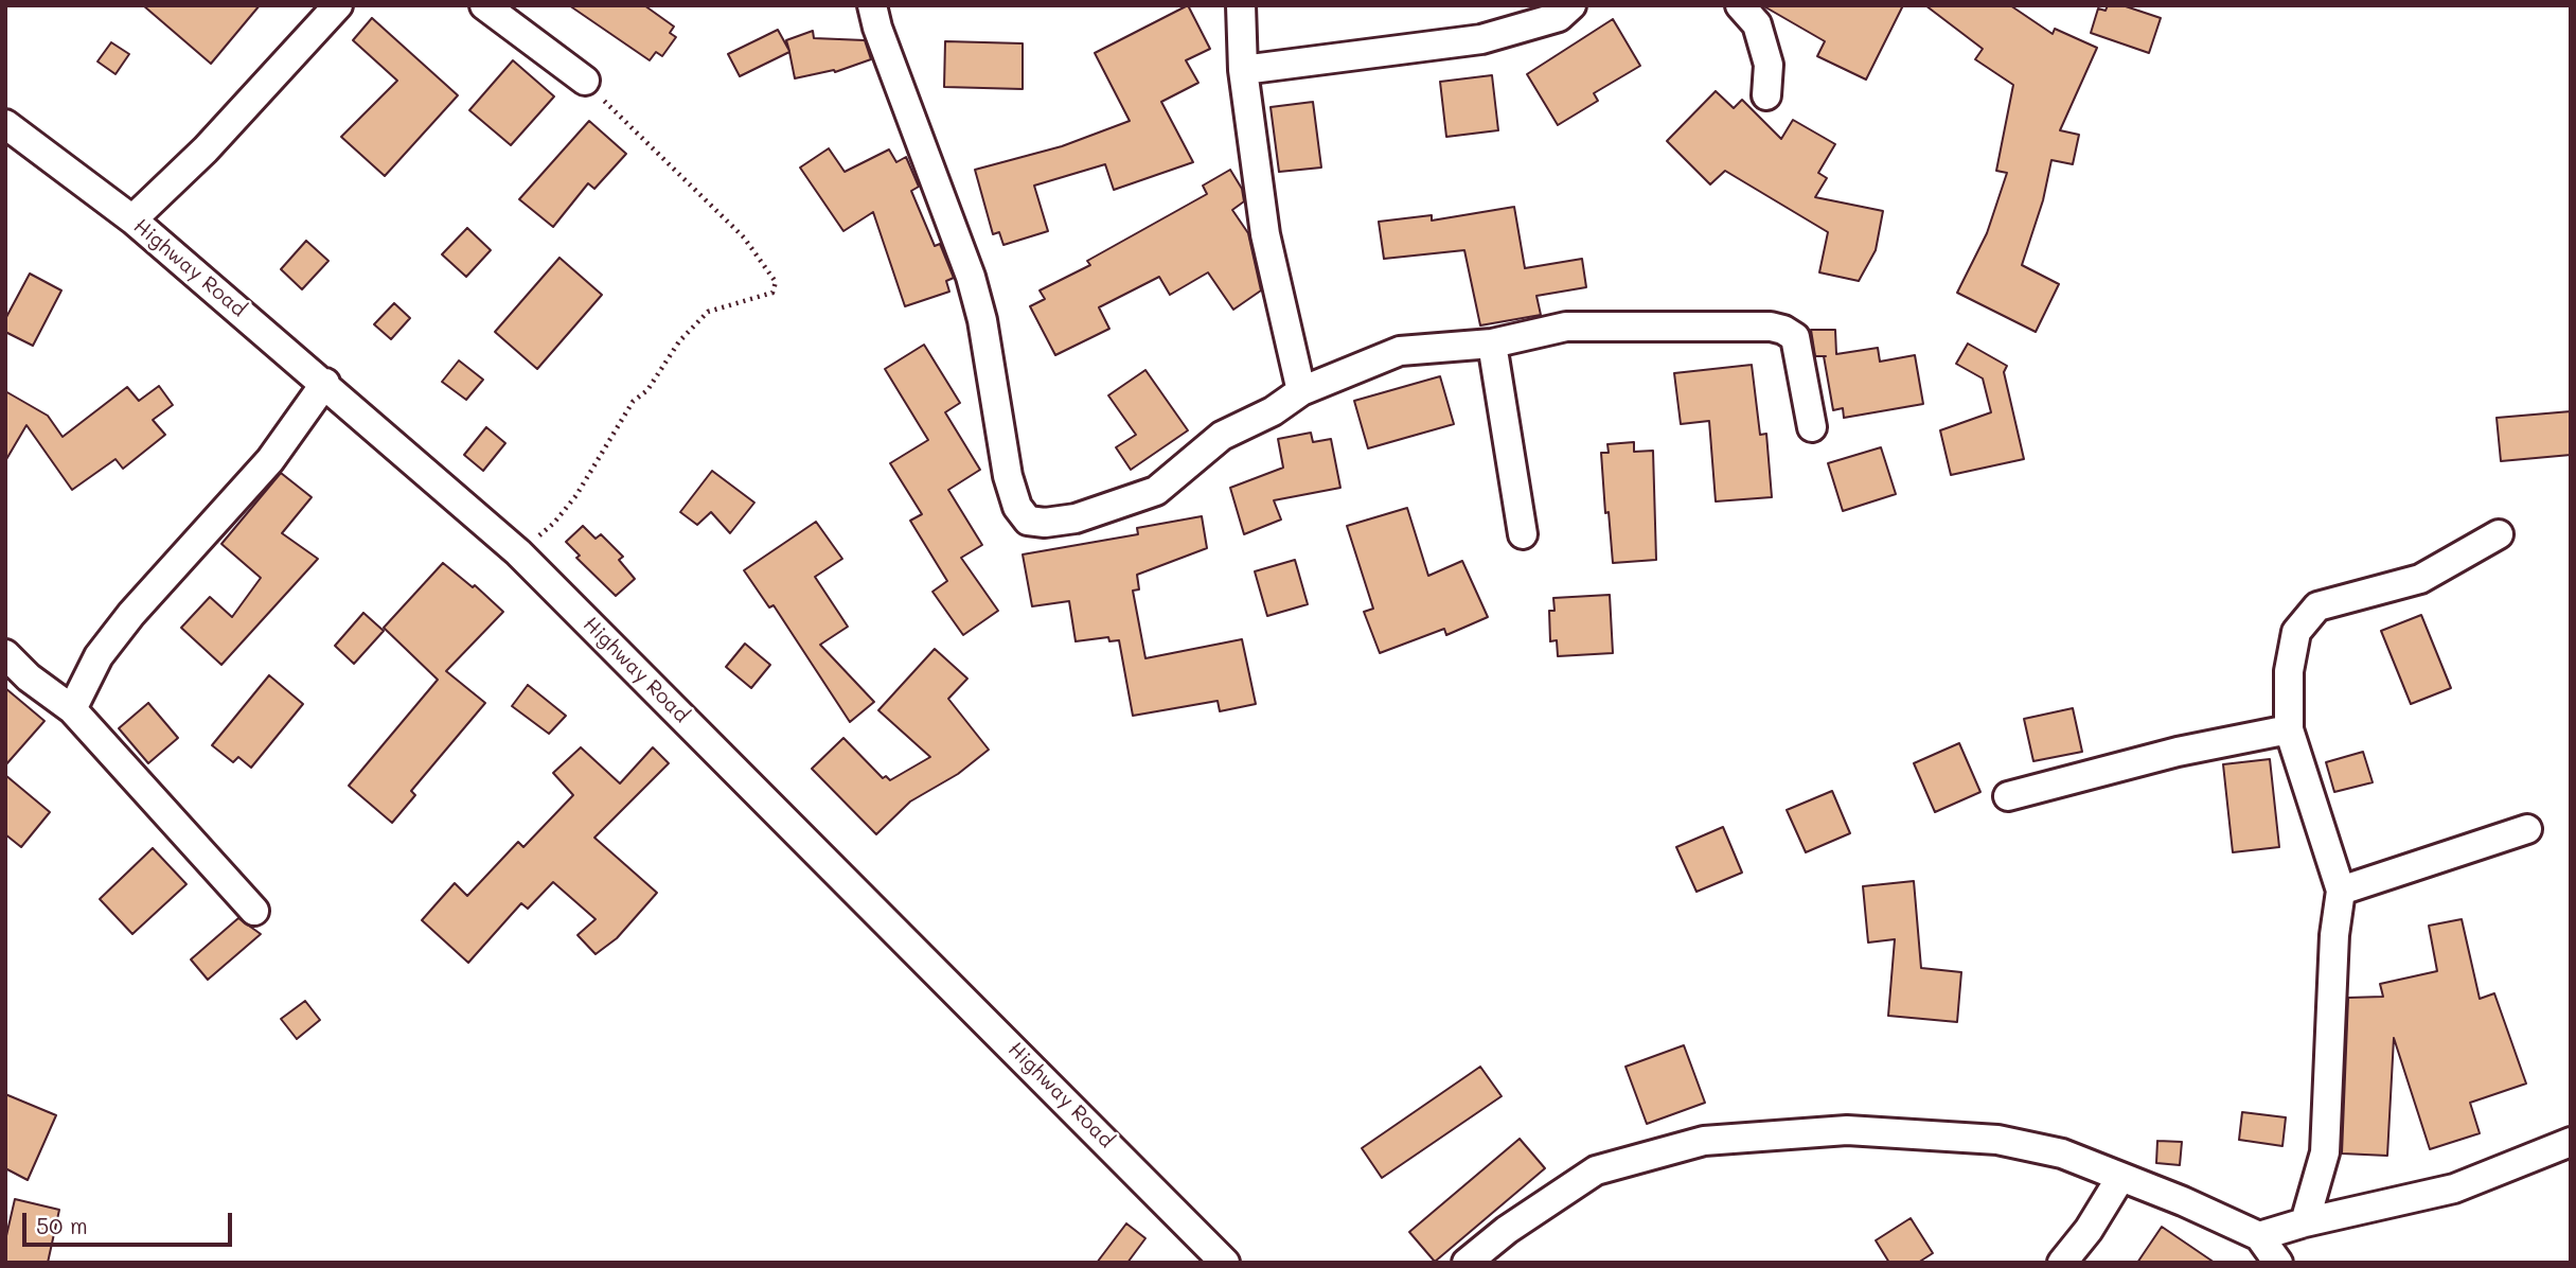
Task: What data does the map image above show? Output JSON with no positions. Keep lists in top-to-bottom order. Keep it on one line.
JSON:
{"streets":{"street":["Highway Road"]},"scale_bar":"50 m"}
